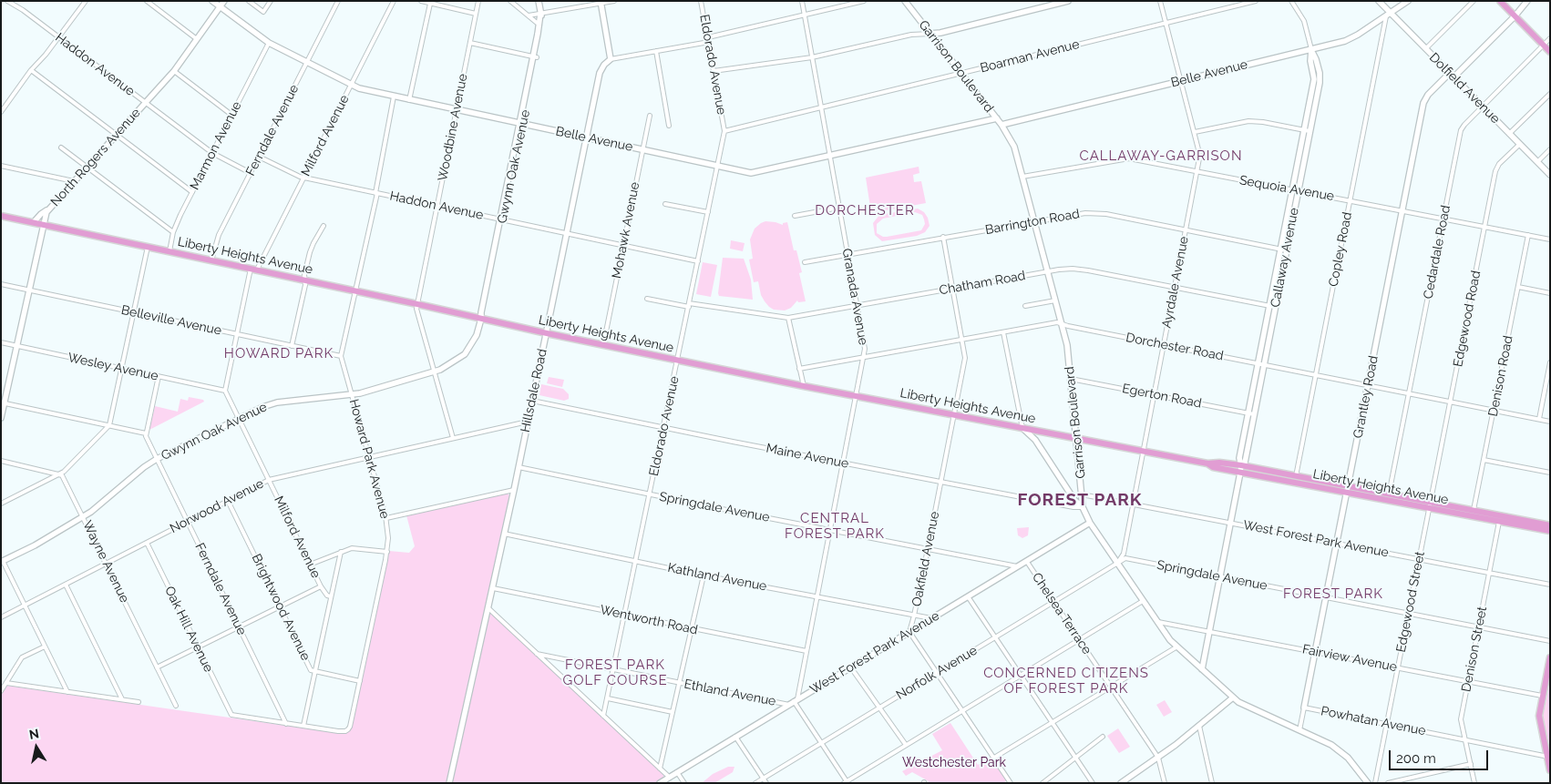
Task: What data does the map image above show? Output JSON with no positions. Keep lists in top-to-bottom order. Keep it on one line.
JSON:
{"streets":{"main road":["Liberty Heights Avenue"],"street":["Boarman Avenue","Haddon Avenue","Eldorado Avenue","Garrison Boulevard","Belle Avenue","Dolfield Avenue","Woodbine Avenue","Ferndale Avenue","Milford Avenue","Marmon Avenue","North Rogers Avenue","Gwynn Oak Avenue","Sequoia Avenue","Barrington Road","Mohawk Avenue","Copley Road","Cedardale Road","Callaway Avenue","Ayrdale Avenue","Chatham Road","Granada Avenue","Edgewood Road","Belleville Avenue","Dorchester Road","Wesley Avenue","Denison Road","Hillsdale Road","Egerton Road","Grantley Road","Maine Avenue","Howard Park Avenue","Norwood Avenue","Springdale Avenue","West Forest Park Avenue","Oakfield Avenue","Wayne Avenue","Kathland Avenue","Edgewood Street","Brightwood Avenue","Chelsea Terrace","Wentworth Road","Oak Hill Avenue","Denison Street","Fairview Avenue","Norfolk Avenue","Ethland Avenue","Powhatan Avenue"]},"crossings":[["Boarman Avenue","Eldorado Avenue"],["Boarman Avenue","Garrison Boulevard"],["Boarman Avenue","Ayrdale Avenue"],["Boarman Avenue","Granada Avenue"],["Haddon Avenue","Eldorado Avenue"],["Haddon Avenue","Woodbine Avenue"],["Haddon Avenue","Ferndale Avenue"],["Haddon Avenue","Milford Avenue"],["Haddon Avenue","Marmon Avenue"],["Haddon Avenue","North Rogers Avenue"],["Haddon Avenue","Gwynn Oak Avenue"],["Haddon Avenue","Mohawk Avenue"],["Haddon Avenue","Hillsdale Road"],["Haddon Avenue","Howard Park Avenue"],["Eldorado Avenue","Belle Avenue"],["Eldorado Avenue","Liberty Heights Avenue"],["Eldorado Avenue","Chatham Road"],["Eldorado Avenue","Maine Avenue"],["Eldorado Avenue","Springdale Avenue"],["Eldorado Avenue","Kathland Avenue"],["Eldorado Avenue","Wentworth Road"],["Eldorado Avenue","Ethland Avenue"],["Garrison Boulevard","Belle Avenue"],["Garrison Boulevard","Sequoia Avenue"],["Garrison Boulevard","Barrington Road"],["Garrison Boulevard","Liberty Heights Avenue"],["Garrison Boulevard","Callaway Avenue"],["Garrison Boulevard","Ayrdale Avenue"],["Garrison Boulevard","Chatham Road"],["Garrison Boulevard","Dorchester Road"],["Garrison Boulevard","Egerton Road"],["Garrison Boulevard","Grantley Road"],["Garrison Boulevard","Maine Avenue"],["Garrison Boulevard","Springdale Avenue"],["Garrison Boulevard","West Forest Park Avenue"],["Garrison Boulevard","Fairview Avenue"],["Garrison Boulevard","Norfolk Avenue"],["Belle Avenue","Dolfield Avenue"],["Belle Avenue","Woodbine Avenue"],["Belle Avenue","Ferndale Avenue"],["Belle Avenue","Milford Avenue"],["Belle Avenue","Marmon Avenue"],["Belle Avenue","North Rogers Avenue"],["Belle Avenue","Gwynn Oak Avenue"],["Belle Avenue","Mohawk Avenue"],["Belle Avenue","Copley Road"],["Belle Avenue","Callaway Avenue"],["Belle Avenue","Ayrdale Avenue"],["Belle Avenue","Granada Avenue"],["Belle Avenue","Hillsdale Road"],["Belle Avenue","Howard Park Avenue"],["Dolfield Avenue","Copley Road"],["Dolfield Avenue","Cedardale Road"],["Dolfield Avenue","Edgewood Road"],["Dolfield Avenue","Grantley Road"],["Woodbine Avenue","Gwynn Oak Avenue"],["Woodbine Avenue","Liberty Heights Avenue"],["Woodbine Avenue","Norwood Avenue"],["Ferndale Avenue","Gwynn Oak Avenue"],["Ferndale Avenue","Liberty Heights Avenue"],["Ferndale Avenue","Norwood Avenue"],["Ferndale Avenue","Oak Hill Avenue"],["Milford Avenue","Gwynn Oak Avenue"],["Milford Avenue","Liberty Heights Avenue"],["Milford Avenue","Belleville Avenue"],["Milford Avenue","Wesley Avenue"],["Milford Avenue","Howard Park Avenue"],["Milford Avenue","Norwood Avenue"],["Milford Avenue","Brightwood Avenue"],["Marmon Avenue","Liberty Heights Avenue"],["North Rogers Avenue","Liberty Heights Avenue"],["North Rogers Avenue","Belleville Avenue"],["North Rogers Avenue","Wesley Avenue"],["Gwynn Oak Avenue","Liberty Heights Avenue"],["Gwynn Oak Avenue","Howard Park Avenue"],["Gwynn Oak Avenue","Wayne Avenue"],["Sequoia Avenue","Copley Road"],["Sequoia Avenue","Cedardale Road"],["Sequoia Avenue","Callaway Avenue"],["Sequoia Avenue","Ayrdale Avenue"],["Sequoia Avenue","Edgewood Road"],["Sequoia Avenue","Denison Road"],["Sequoia Avenue","Grantley Road"],["Barrington Road","Callaway Avenue"],["Barrington Road","Ayrdale Avenue"],["Barrington Road","Granada Avenue"],["Barrington Road","Oakfield Avenue"],["Mohawk Avenue","Liberty Heights Avenue"],["Copley Road","Liberty Heights Avenue"],["Copley Road","Dorchester Road"],["Cedardale Road","Liberty Heights Avenue"],["Cedardale Road","Dorchester Road"],["Liberty Heights Avenue","Callaway Avenue"],["Liberty Heights Avenue","Ayrdale Avenue"],["Liberty Heights Avenue","Granada Avenue"],["Liberty Heights Avenue","Edgewood Road"],["Liberty Heights Avenue","Denison Road"],["Liberty Heights Avenue","Hillsdale Road"],["Liberty Heights Avenue","Grantley Road"],["Liberty Heights Avenue","Howard Park Avenue"],["Liberty Heights Avenue","Oakfield Avenue"],["Liberty Heights Avenue","Edgewood Street"],["Liberty Heights Avenue","Denison Street"],["Callaway Avenue","Chatham Road"],["Callaway Avenue","Dorchester Road"],["Callaway Avenue","Egerton Road"],["Callaway Avenue","Springdale Avenue"],["Callaway Avenue","West Forest Park Avenue"],["Callaway Avenue","Fairview Avenue"],["Ayrdale Avenue","Chatham Road"],["Ayrdale Avenue","Dorchester Road"],["Ayrdale Avenue","Egerton Road"],["Ayrdale Avenue","Springdale Avenue"],["Ayrdale Avenue","West Forest Park Avenue"],["Ayrdale Avenue","Norfolk Avenue"],["Chatham Road","Granada Avenue"],["Chatham Road","Oakfield Avenue"],["Granada Avenue","Dorchester Road"],["Granada Avenue","Maine Avenue"],["Granada Avenue","Springdale Avenue"],["Granada Avenue","West Forest Park Avenue"],["Granada Avenue","Kathland Avenue"],["Granada Avenue","Wentworth Road"],["Granada Avenue","Ethland Avenue"],["Edgewood Road","Dorchester Road"],["Edgewood Road","Edgewood Street"],["Belleville Avenue","Howard Park Avenue"],["Dorchester Road","Denison Road"],["Dorchester Road","Grantley Road"],["Dorchester Road","Oakfield Avenue"],["Hillsdale Road","Maine Avenue"],["Hillsdale Road","Norwood Avenue"],["Hillsdale Road","Springdale Avenue"],["Hillsdale Road","Kathland Avenue"],["Hillsdale Road","Wentworth Road"],["Grantley Road","Springdale Avenue"],["Grantley Road","West Forest Park Avenue"],["Grantley Road","Fairview Avenue"],["Grantley Road","Powhatan Avenue"],["Maine Avenue","Oakfield Avenue"],["Howard Park Avenue","Norwood Avenue"],["Howard Park Avenue","Brightwood Avenue"],["Norwood Avenue","Wayne Avenue"],["Norwood Avenue","Brightwood Avenue"],["Norwood Avenue","Oak Hill Avenue"],["Springdale Avenue","West Forest Park Avenue"],["Springdale Avenue","Oakfield Avenue"],["Springdale Avenue","Edgewood Street"],["Springdale Avenue","Denison Street"],["Springdale Avenue","Norfolk Avenue"],["West Forest Park Avenue","Oakfield Avenue"],["West Forest Park Avenue","Kathland Avenue"],["West Forest Park Avenue","Edgewood Street"],["West Forest Park Avenue","Chelsea Terrace"],["West Forest Park Avenue","Denison Street"],["West Forest Park Avenue","Ethland Avenue"],["Oakfield Avenue","Kathland Avenue"],["Edgewood Street","Fairview Avenue"],["Edgewood Street","Powhatan Avenue"],["Chelsea Terrace","Norfolk Avenue"],["Denison Street","Fairview Avenue"],["Denison Street","Powhatan Avenue"]],"districts":["CALLAWAY-GARRISON","DORCHESTER","HOWARD PARK","FOREST PARK","CENTRAL FOREST PARK","FOREST PARK","FOREST PARK GOLF COURSE","CONCERNED CITIZENS OF FOREST PARK"],"parks":["Westchester Park"],"scale_bar":"200 m","north":"top"}
